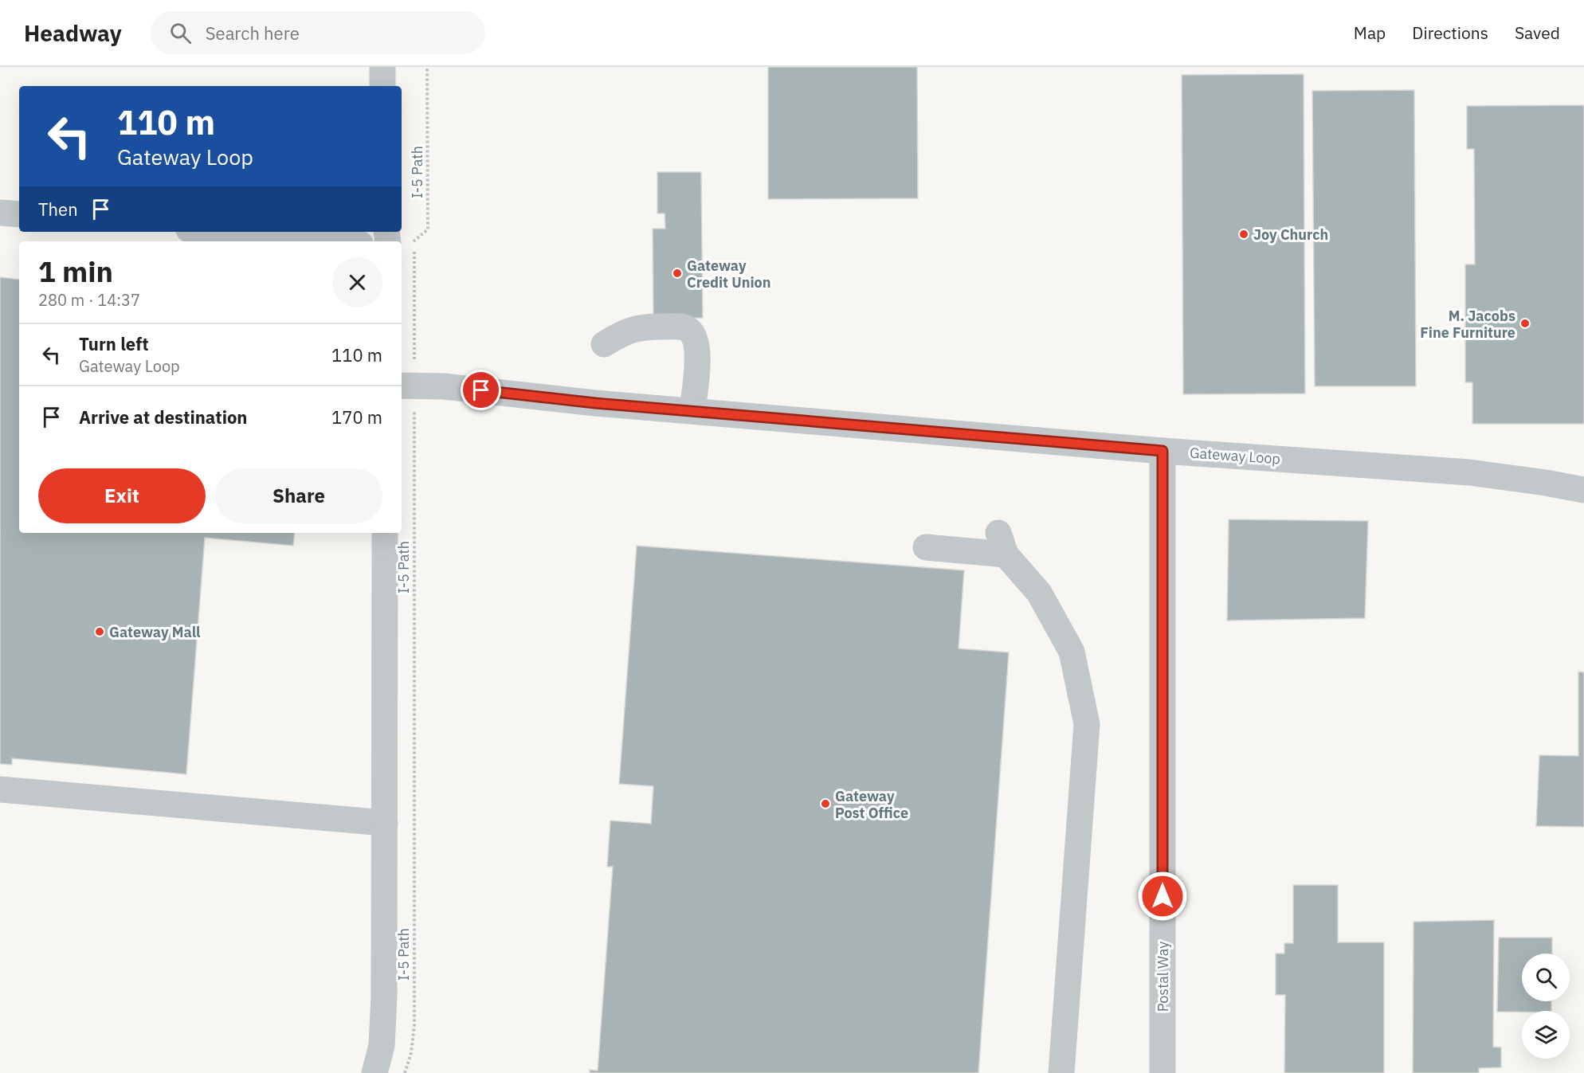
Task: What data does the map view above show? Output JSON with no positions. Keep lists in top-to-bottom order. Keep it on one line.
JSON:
{"streets":{"street":["Gateway Loop","Postal Way"],"path":["I-5 Path"]},"crossings":[["I-5 Path","Gateway Loop"],["Gateway Loop","Postal Way"]],"places":["Joy Church","Gateway Credit Union","M. Jacobs Fine Furniture","Gateway Mall","Gateway Post Office"],"page":{"header":"Headway","search":"Search here","nav":["Map","Directions","Saved"],"turn":["110 m","Gateway Loop"],"then":"Then","heading":["1 min","280 m · 14:37"],"list":[{"name":"Turn left","note":"Gateway Loop","value":"110 m"},{"name":"Arrive at destination","value":"170 m"}],"buttons":["Exit","Share"]}}
